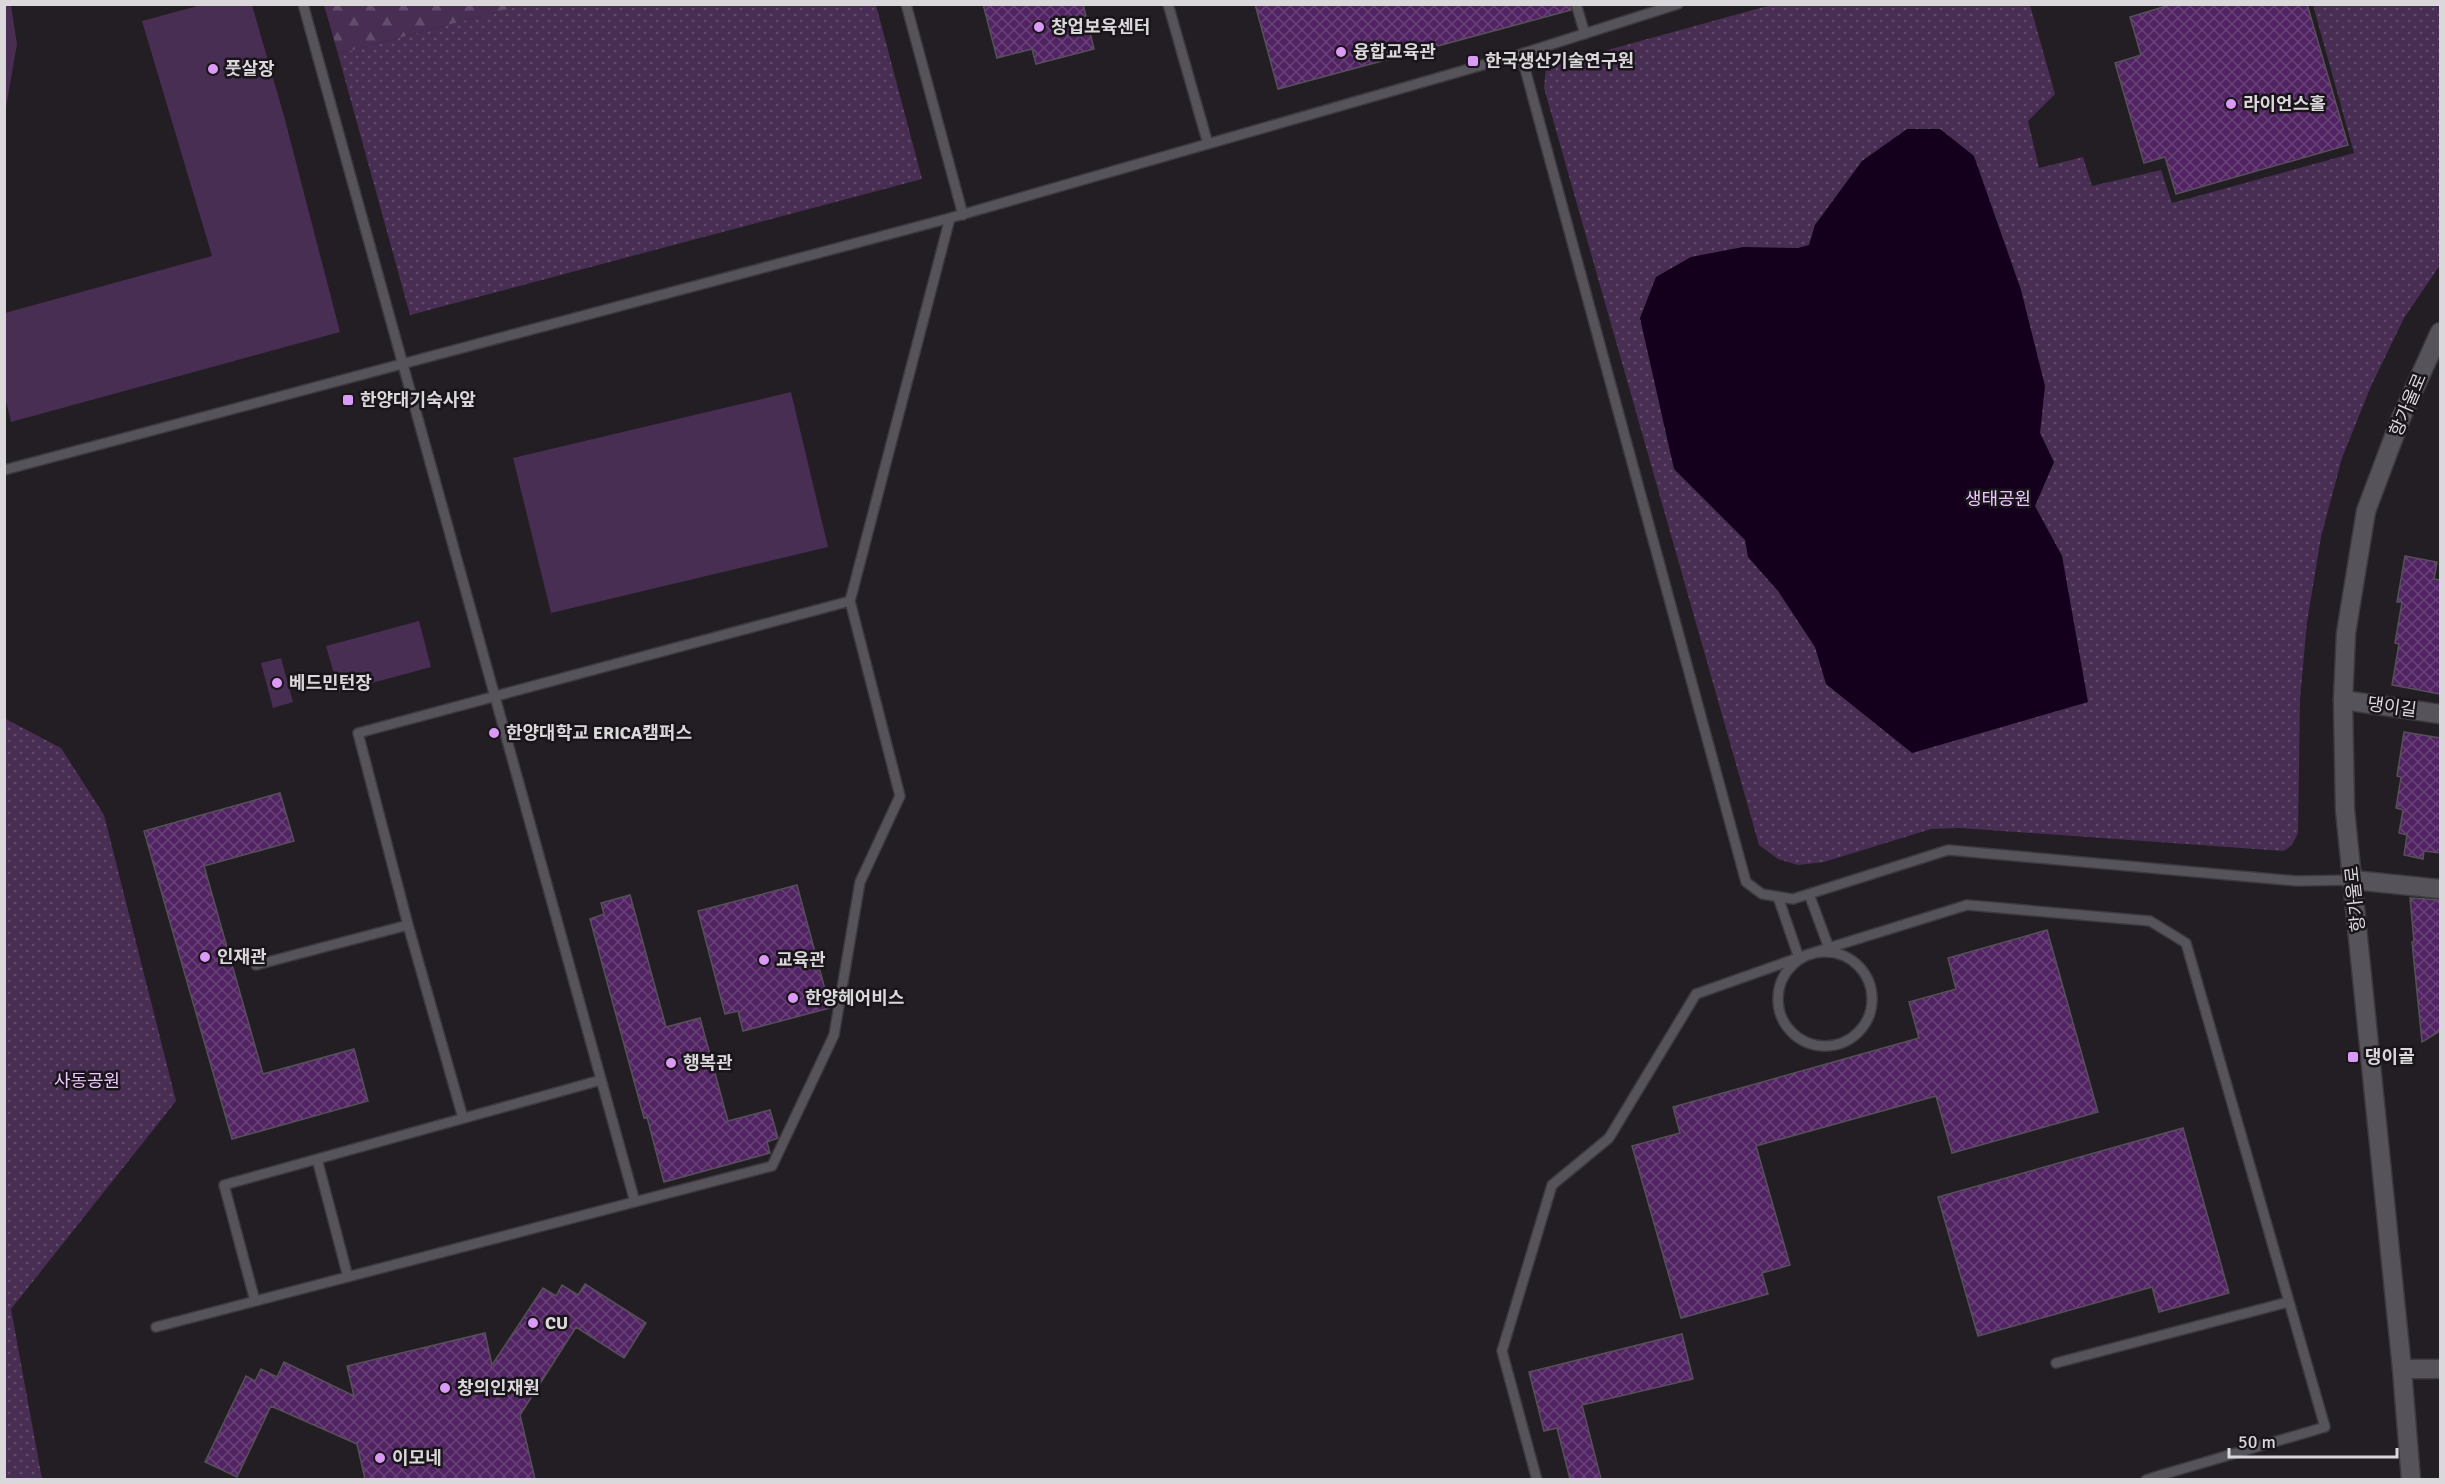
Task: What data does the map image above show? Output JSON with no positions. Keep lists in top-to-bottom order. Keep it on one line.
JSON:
{"streets":{"main road":["항가울로","댕이길"]},"crossings":[["항가울로","댕이길"]],"parks":["생태공원","사동공원"],"places":{"other":["창업보육센터","융합교육관","풋살장","라이언스홀","베드민턴장","한양대학교 ERICA캠퍼스","인재관","교육관","한양헤어비스","행복관","CU","창의인재원","이모네"],"transit":["한국생산기술연구원","한양대기숙사앞","댕이골"]},"scale_bar":"50 m"}
